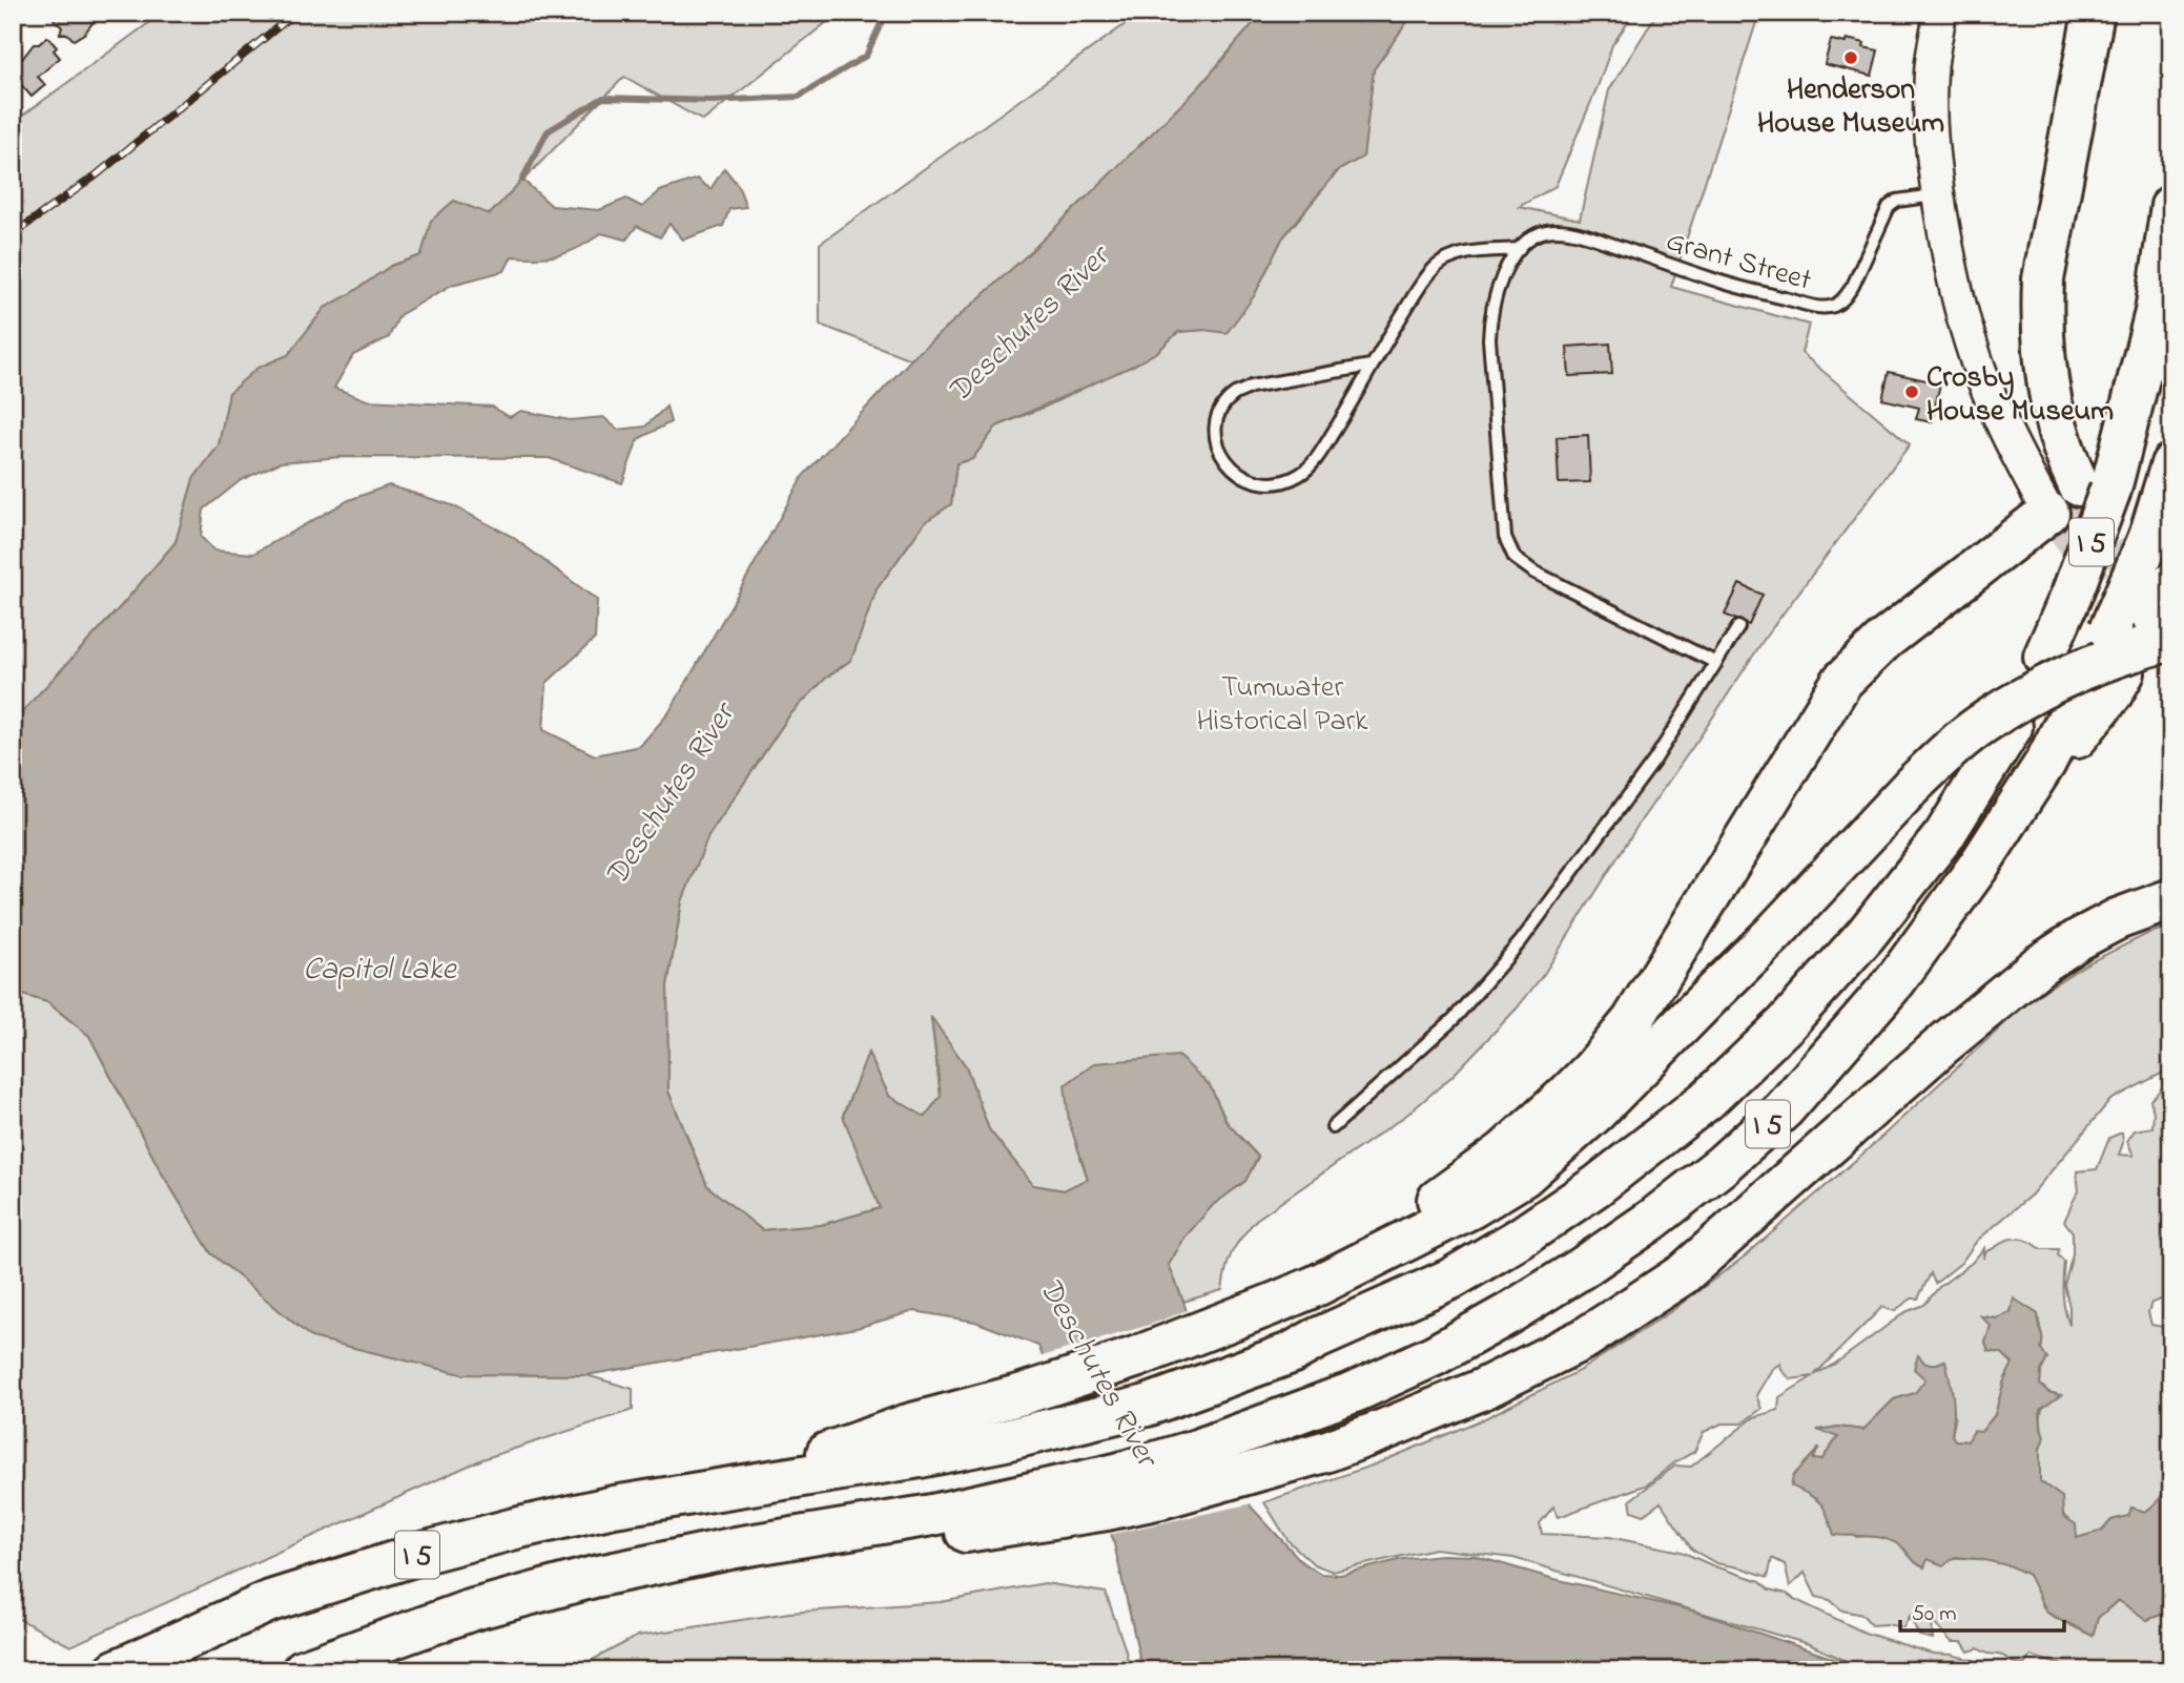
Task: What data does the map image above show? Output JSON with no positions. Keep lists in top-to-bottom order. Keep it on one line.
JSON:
{"streets":{"highway":["I 5"],"lane":["Grant Street"]},"water":["Deschutes River","Capitol Lake"],"parks":["Tumwater Historical Park"],"places":["Henderson House Museum","Crosby House Museum"],"scale_bar":"50 m"}
